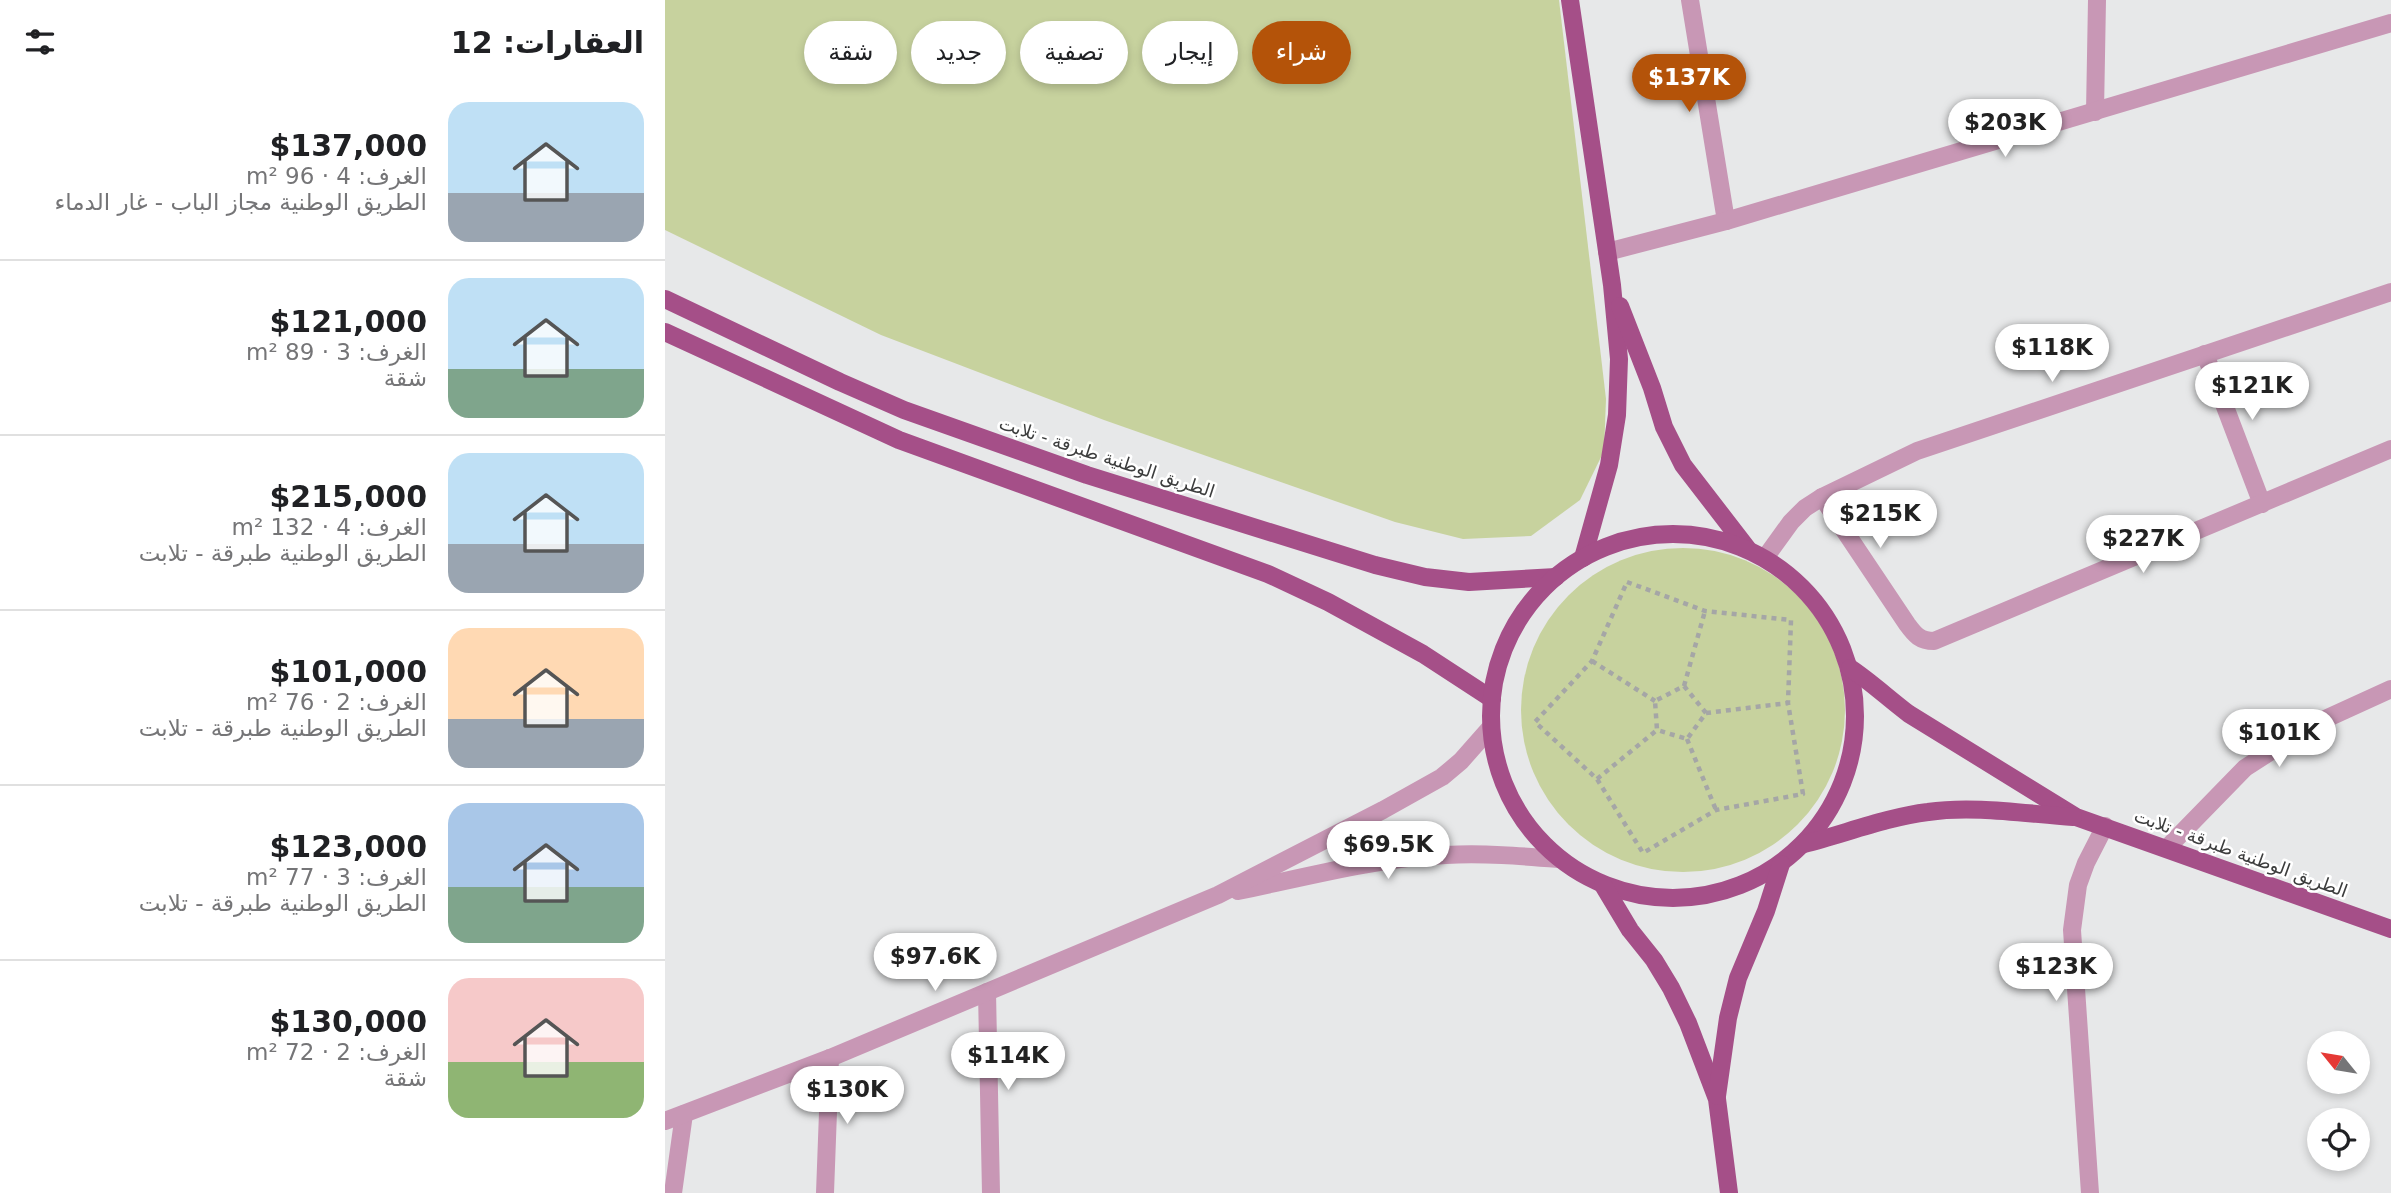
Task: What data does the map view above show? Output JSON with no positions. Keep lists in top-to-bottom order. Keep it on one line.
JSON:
{"streets":{"main road":["الطريق الوطنية طبرقة - تلابت"]},"north":"top left","page":{"heading":"العقارات: 12","chip":["شراء","إيجار","تصفية","جديد","شقة"],"price":["$137K","$203K","$118K","$121K","$215K","$227K","$101K","$69.5K","$97.6K","$123K","$114K","$130K"],"list":[{"name":"$137,000","note":"الغرف: 4 · 96 m² · الطريق الوطنية مجاز الباب - غار الدماء"},{"name":"$121,000","note":"الغرف: 3 · 89 m² · شقة"},{"name":"$215,000","note":"الغرف: 4 · 132 m² · الطريق الوطنية طبرقة - تلابت"},{"name":"$101,000","note":"الغرف: 2 · 76 m² · الطريق الوطنية طبرقة - تلابت"},{"name":"$123,000","note":"الغرف: 3 · 77 m² · الطريق الوطنية طبرقة - تلابت"},{"name":"$130,000","note":"الغرف: 2 · 72 m² · شقة"}]}}
